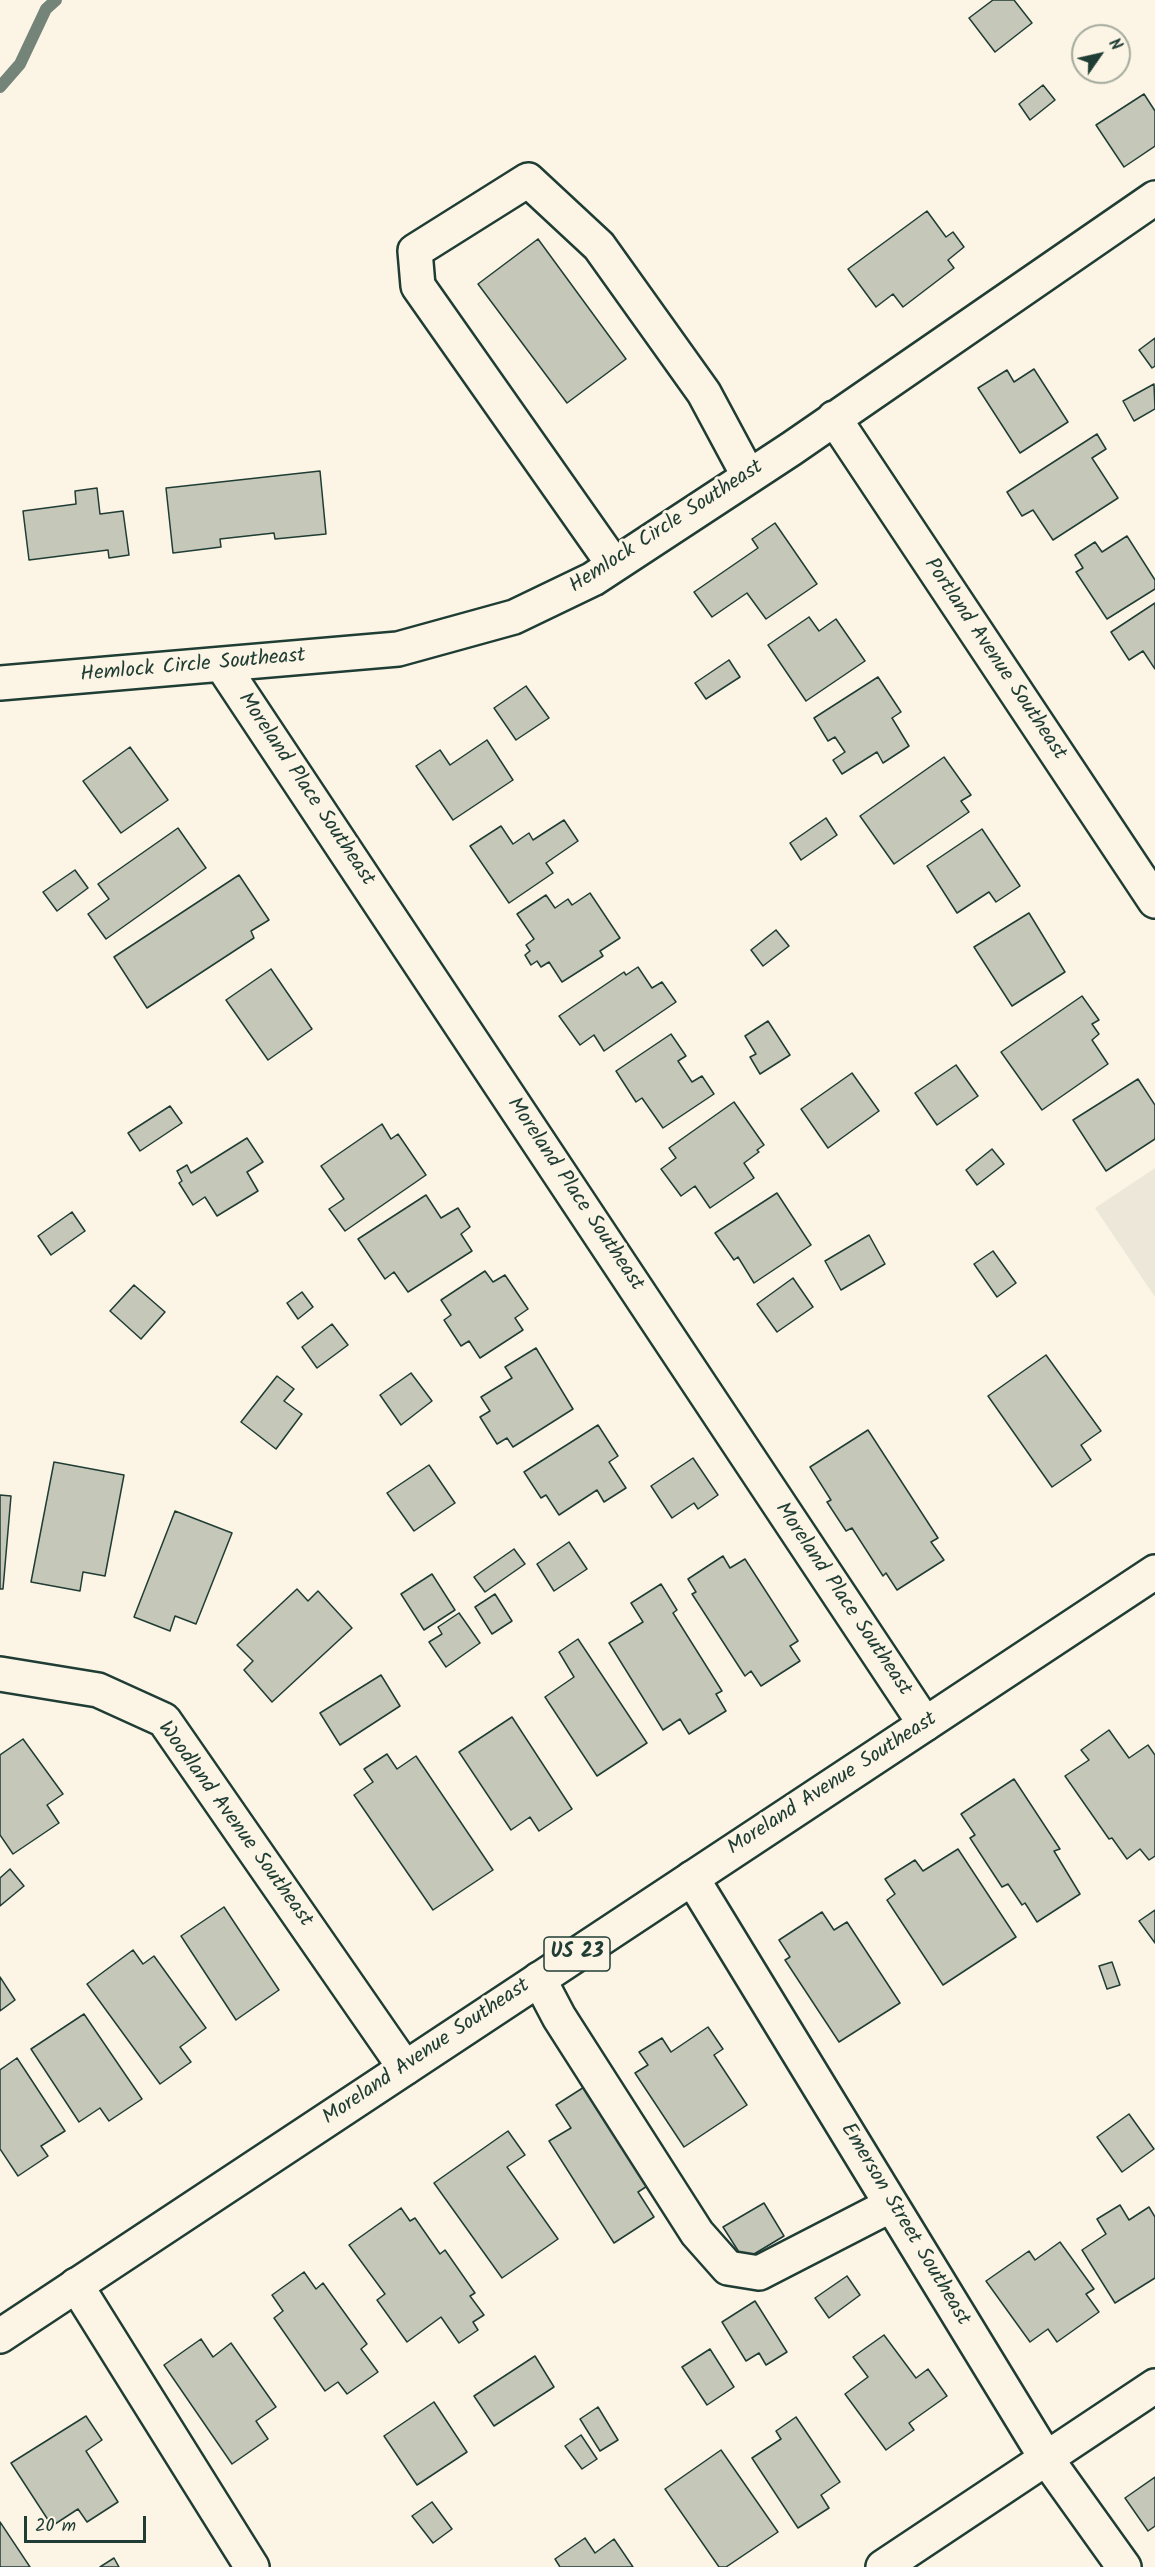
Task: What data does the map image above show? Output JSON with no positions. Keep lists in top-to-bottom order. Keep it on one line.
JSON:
{"streets":{"main road":["Hemlock Circle Southeast","Portland Avenue Southeast","Moreland Place Southeast","Moreland Avenue Southeast","Woodland Avenue Southeast","US 23","Emerson Street Southeast"]},"crossings":[["Hemlock Circle Southeast","Portland Avenue Southeast"],["Hemlock Circle Southeast","Moreland Place Southeast"],["Moreland Place Southeast","Moreland Avenue Southeast"],["Moreland Avenue Southeast","Woodland Avenue Southeast"],["Moreland Avenue Southeast","Emerson Street Southeast"]],"scale_bar":"20 m","north":"top right"}
